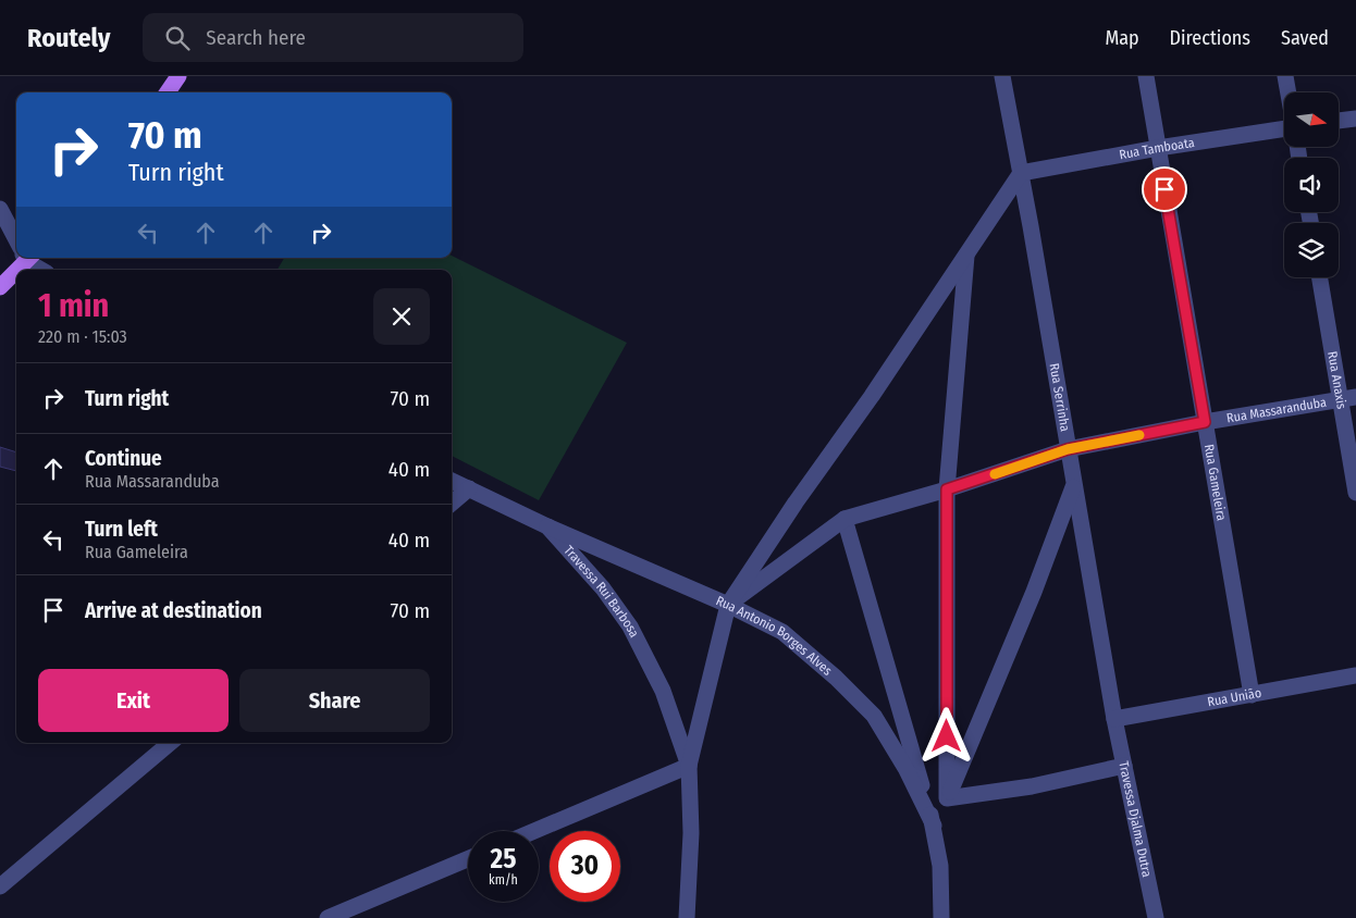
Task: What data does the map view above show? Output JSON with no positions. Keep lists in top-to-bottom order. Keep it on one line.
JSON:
{"streets":{"street":["Rua Tamboata","Rua Anaxis","Rua Serrinha","Rua Massaranduba","Rua Gameleira","Travessa Rui Barbosa","Rua Antonio Borges Alves","Rua União","Travessa Djalma Dutra"]},"crossings":[["Rua Tamboata","Rua Serrinha"],["Rua Tamboata","Rua Gameleira"],["Rua Anaxis","Rua Massaranduba"],["Rua Serrinha","Rua Massaranduba"],["Rua Serrinha","Rua União"],["Rua Serrinha","Travessa Djalma Dutra"],["Rua Massaranduba","Rua Gameleira"],["Rua Gameleira","Rua União"],["Travessa Rui Barbosa","Rua Antonio Borges Alves"],["Rua União","Travessa Djalma Dutra"]],"north":"right","page":{"header":"Routely","search":"Search here","nav":["Map","Directions","Saved"],"turn":["70 m","Turn right"],"heading":["1 min","220 m · 15:03"],"list":[{"name":"Turn right","value":"70 m"},{"name":"Continue","note":"Rua Massaranduba","value":"40 m"},{"name":"Turn left","note":"Rua Gameleira","value":"40 m"},{"name":"Arrive at destination","value":"70 m"}],"buttons":["Exit","Share"],"speed":"25 km/h","limit":"30"}}
